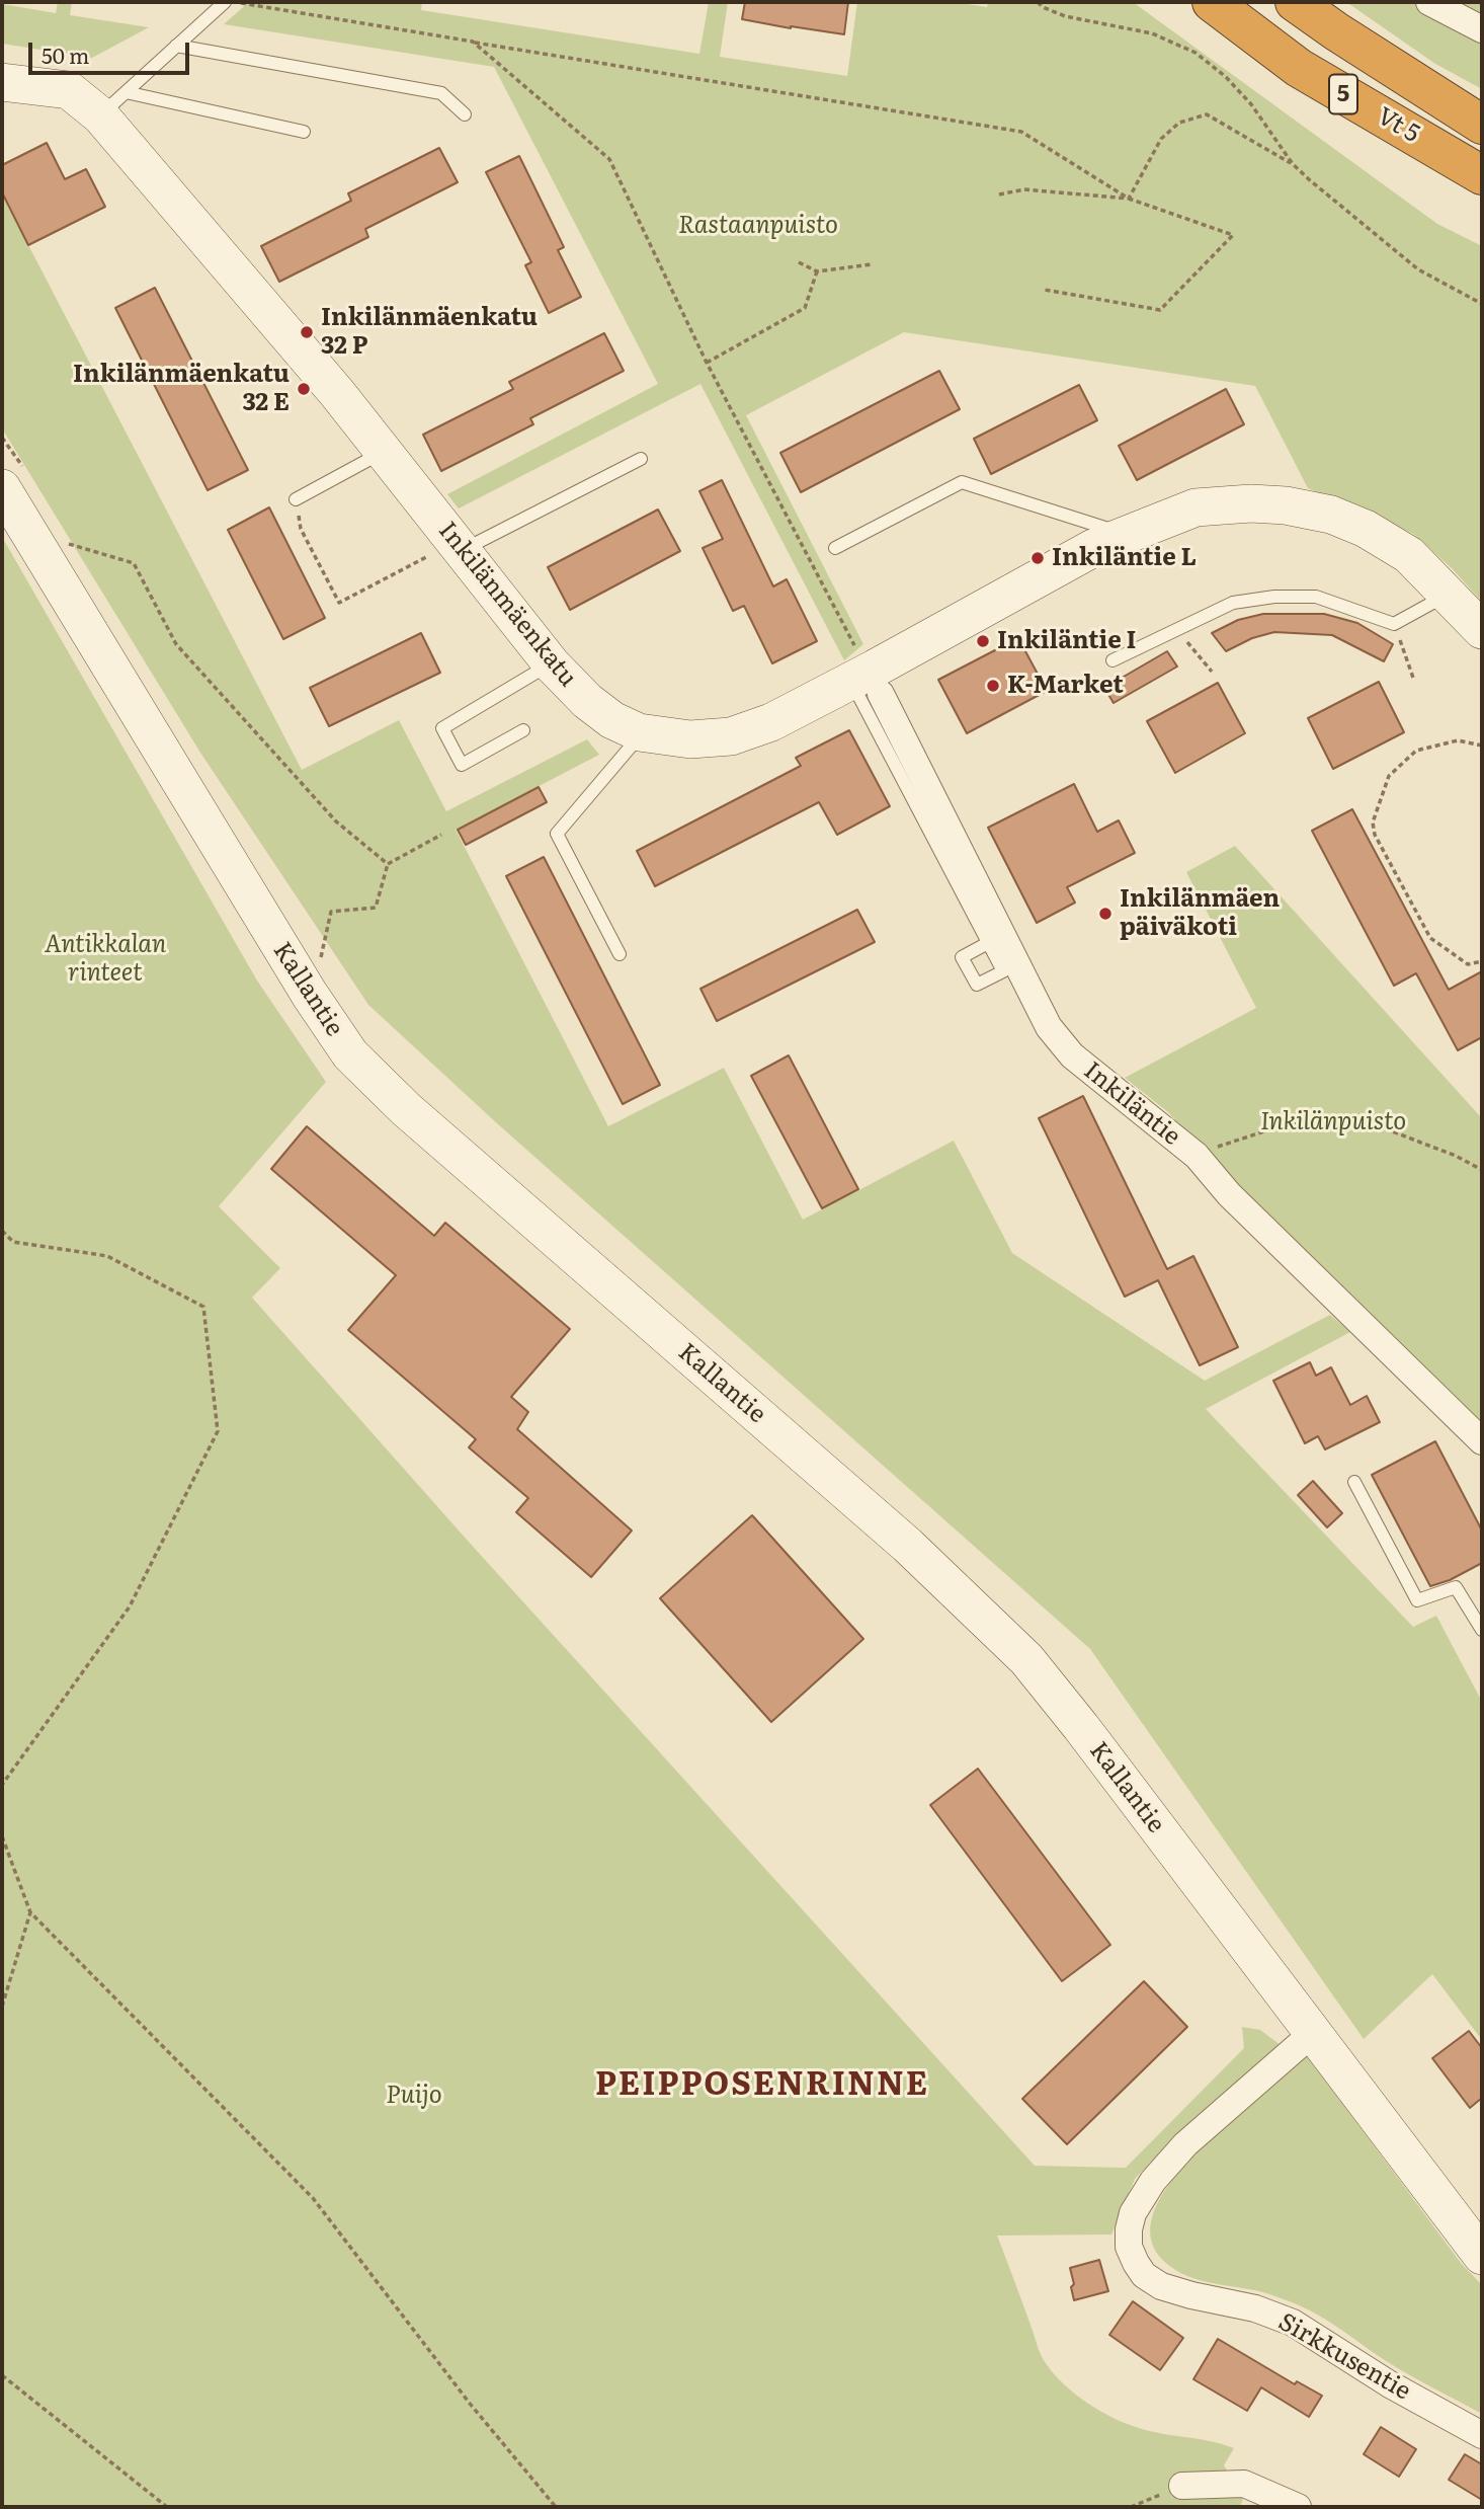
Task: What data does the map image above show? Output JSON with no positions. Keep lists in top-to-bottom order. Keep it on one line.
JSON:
{"streets":{"highway":["5","Vt 5"],"main road":["Inkilänmäenkatu","Kallantie"],"street":["Inkiläntie","Sirkkusentie"]},"crossings":[["Inkilänmäenkatu","Inkiläntie"],["Kallantie","Sirkkusentie"]],"districts":["PEIPPOSENRINNE"],"parks":["Rastaanpuisto","Antikkalan rinteet","Inkilänpuisto","Puijo"],"places":["Inkilänmäenkatu 32 P","Inkilänmäenkatu 32 E","Inkiläntie L","Inkiläntie I","K-Market","Inkilänmäen päiväkoti"],"scale_bar":"50 m"}
